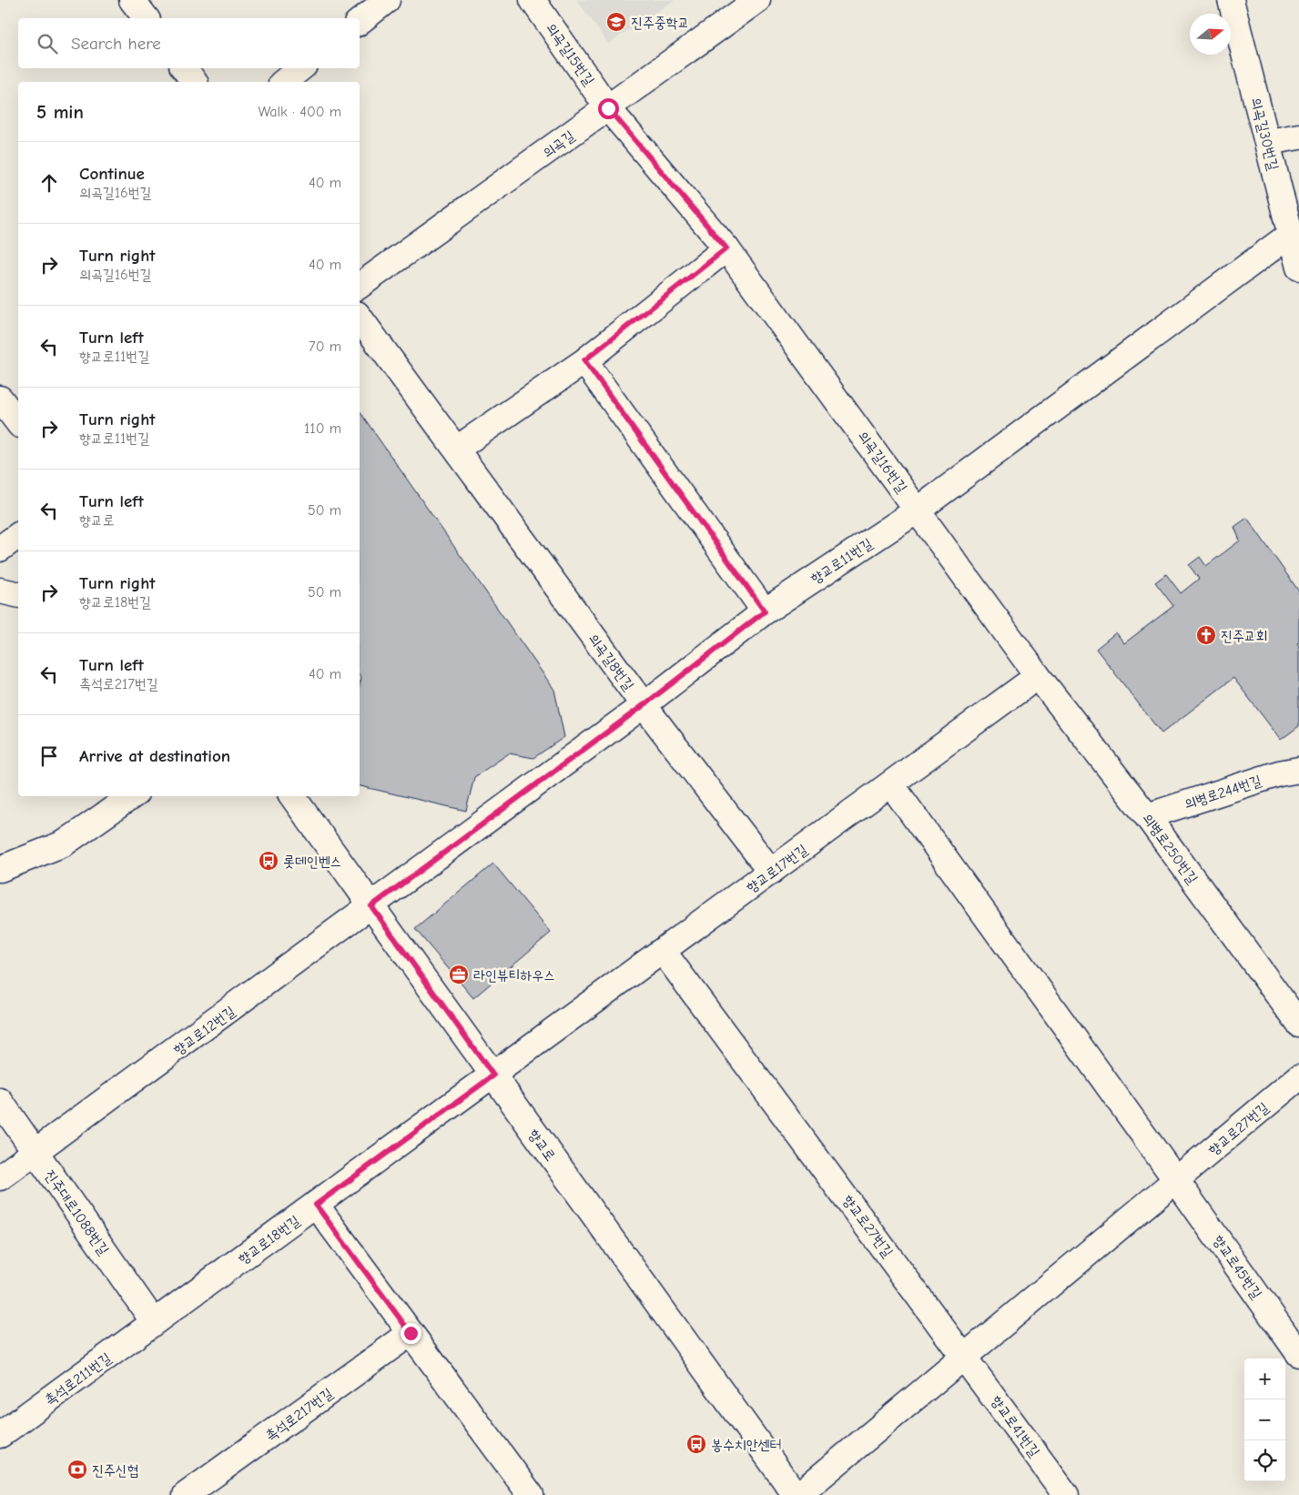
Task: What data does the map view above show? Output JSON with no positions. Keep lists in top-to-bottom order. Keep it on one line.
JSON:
{"streets":{"street":["의곡길15번길","의곡길30번길","의곡길","의곡길16번길","향교로11번길","의곡길8번길","의병로244번길","의병로250번길","향교로17번길","향교로12번길","향교로27번길","향교로","진주대로1088번길","향교로18번길","향교로45번길","촉석로211번길","촉석로217번길","향교로41번길"]},"crossings":[["의곡길15번길","의곡길"],["의곡길15번길","의곡길16번길"],["의곡길30번길","향교로11번길"],["의곡길","의곡길16번길"],["의곡길16번길","향교로11번길"],["의곡길16번길","의병로250번길"],["의곡길16번길","향교로17번길"],["향교로11번길","의곡길8번길"],["향교로11번길","향교로12번길"],["향교로11번길","향교로"],["의곡길8번길","향교로17번길"],["의병로244번길","의병로250번길"],["의병로250번길","향교로17번길"],["향교로17번길","향교로27번길"],["향교로17번길","향교로"],["향교로17번길","향교로18번길"],["향교로12번길","향교로"],["향교로12번길","진주대로1088번길"],["향교로27번길","향교로"],["향교로27번길","향교로45번길"],["향교로27번길","향교로41번길"],["향교로","향교로18번길"],["진주대로1088번길","향교로18번길"],["진주대로1088번길","촉석로211번길"],["향교로18번길","촉석로211번길"]],"places":{"school or university":["진주중학교"],"church":["진주교회"],"bus stop":["롯데인벤스","봉수치안센터"],"office":["라인뷰티하우스"],"bank":["진주신협"]},"north":"right","page":{"search":"Search here","heading":["5 min","Walk · 400 m"],"list":[["Continue","의곡길16번길","40 m"],["Turn right","의곡길16번길","40 m"],["Turn left","향교로11번길","70 m"],["Turn right","향교로11번길","110 m"],["Turn left","향교로","50 m"],["Turn right","향교로18번길","50 m"],["Turn left","촉석로217번길","40 m"],"Arrive at destination"],"map_buttons":["+","−"]}}
